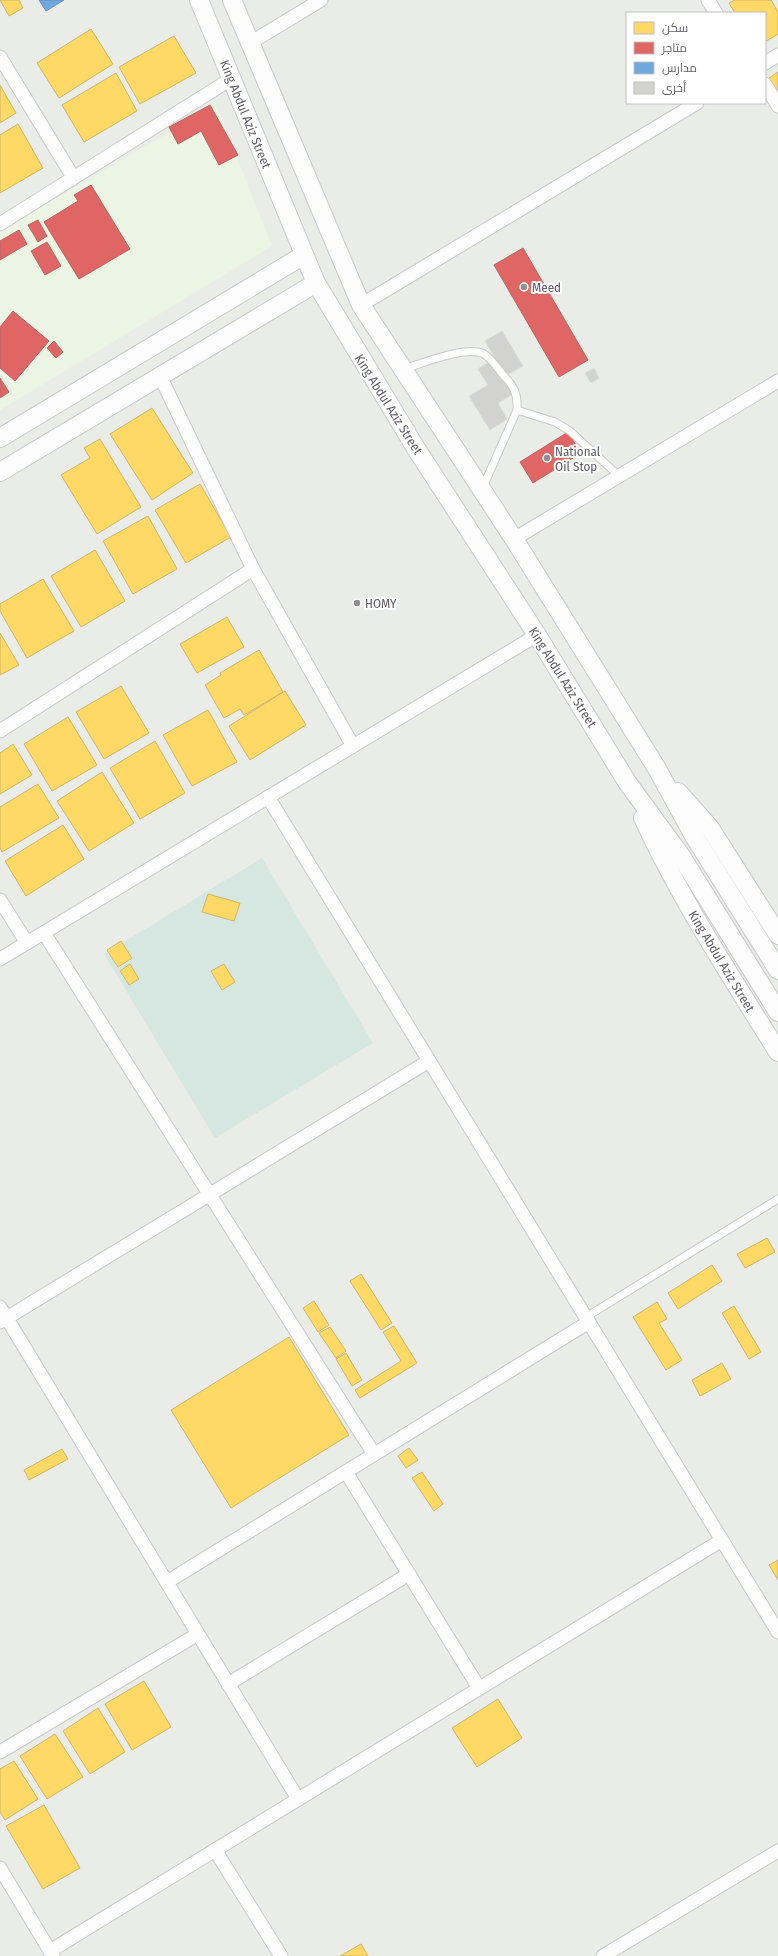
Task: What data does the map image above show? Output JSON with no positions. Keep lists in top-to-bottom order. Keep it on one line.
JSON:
{"streets":{"street":["King Abdul Aziz Street"]},"places":["Meed","National Oil Stop","HOMY"],"legend":["سكن","متاجر","مدارس","أخرى"]}
